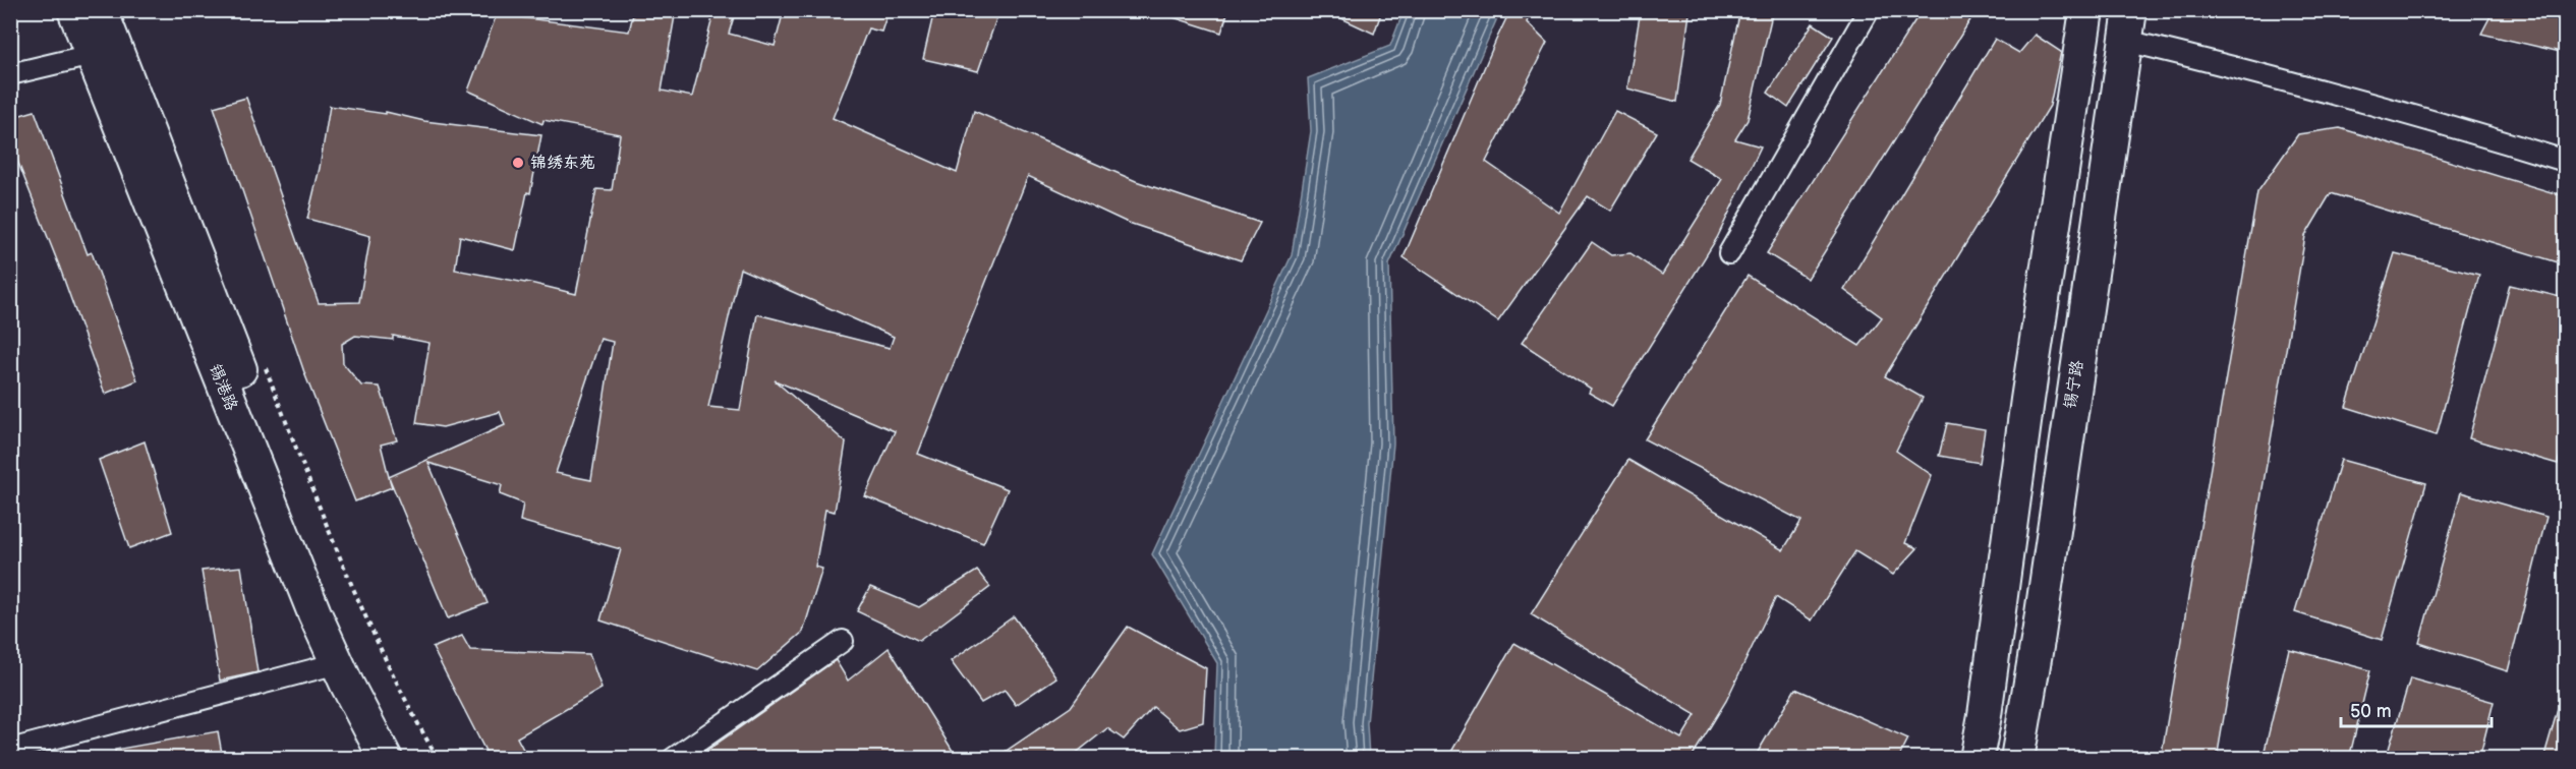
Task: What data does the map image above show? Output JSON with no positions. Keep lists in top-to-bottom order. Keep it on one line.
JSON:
{"streets":{"main road":["锡宁路","锡港路"]},"places":["锦绣东苑"],"scale_bar":"50 m"}
